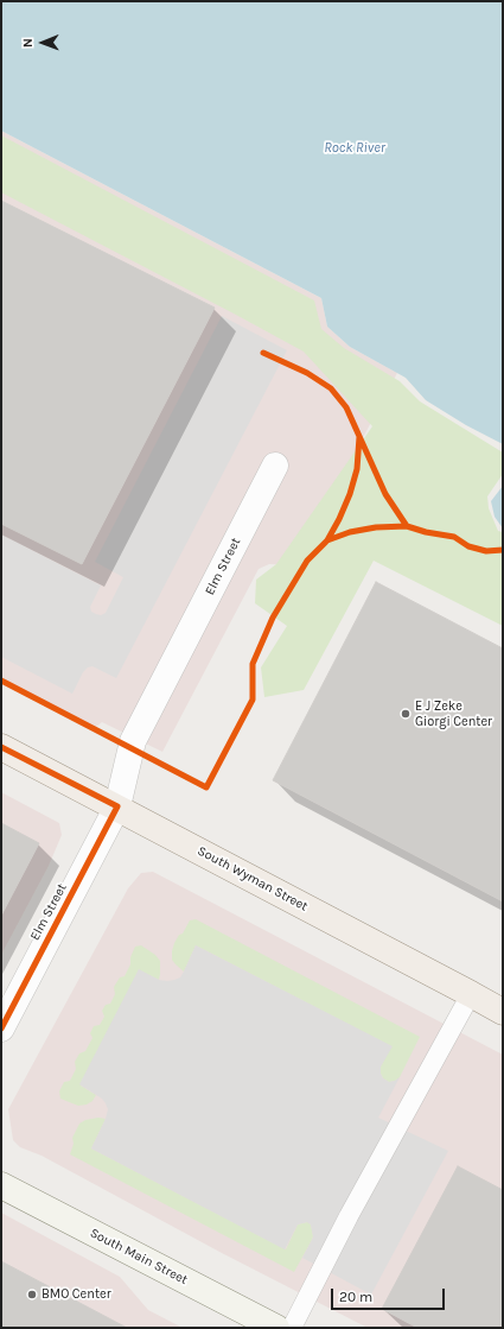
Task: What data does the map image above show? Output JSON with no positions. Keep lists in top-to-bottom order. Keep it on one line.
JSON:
{"streets":{"main road":["South Wyman Street"],"street":["Elm Street","South Main Street"]},"crossings":[["Elm Street","South Wyman Street"]],"water":["Rock River"],"places":["E J Zeke Giorgi Center","BMO Center"],"scale_bar":"20 m","north":"left"}
